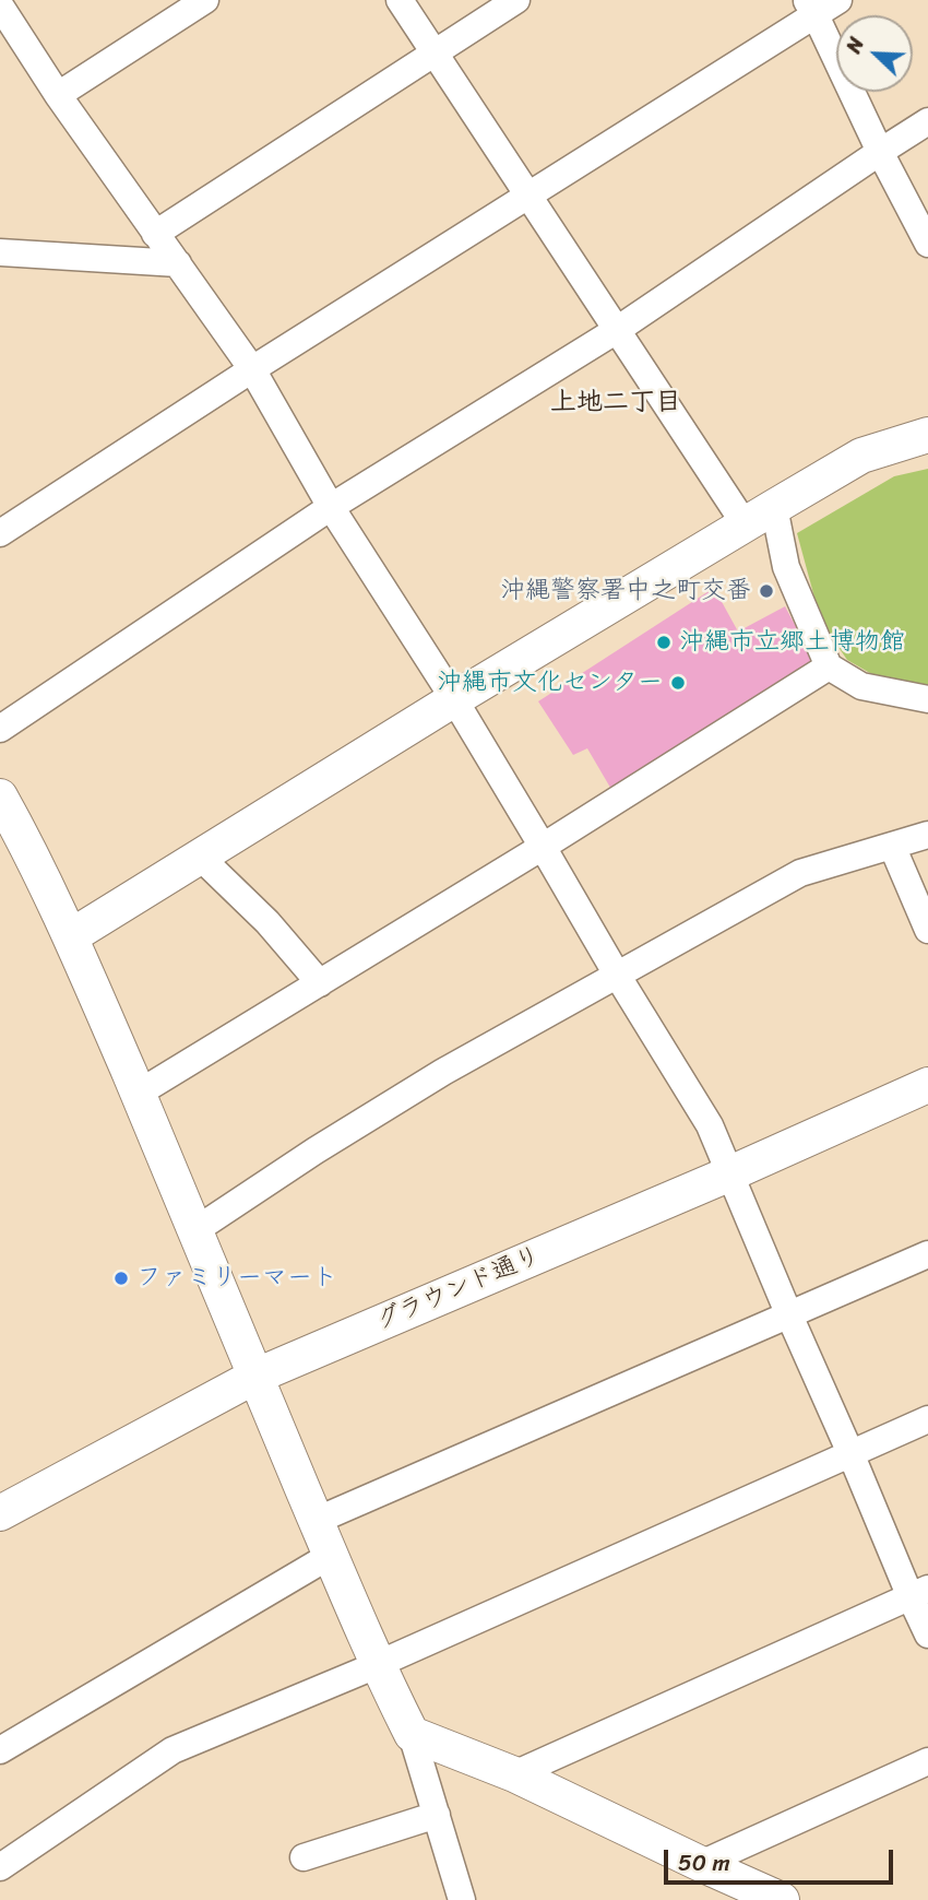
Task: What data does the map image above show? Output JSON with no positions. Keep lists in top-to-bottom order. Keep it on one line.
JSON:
{"streets":{"street":["グラウンド通り"]},"districts":["上地二丁目"],"places":["沖縄警察署中之町交番","沖縄市立郷土博物館","沖縄市文化センター","ファミリーマート"],"scale_bar":"50 m","north":"top left"}
